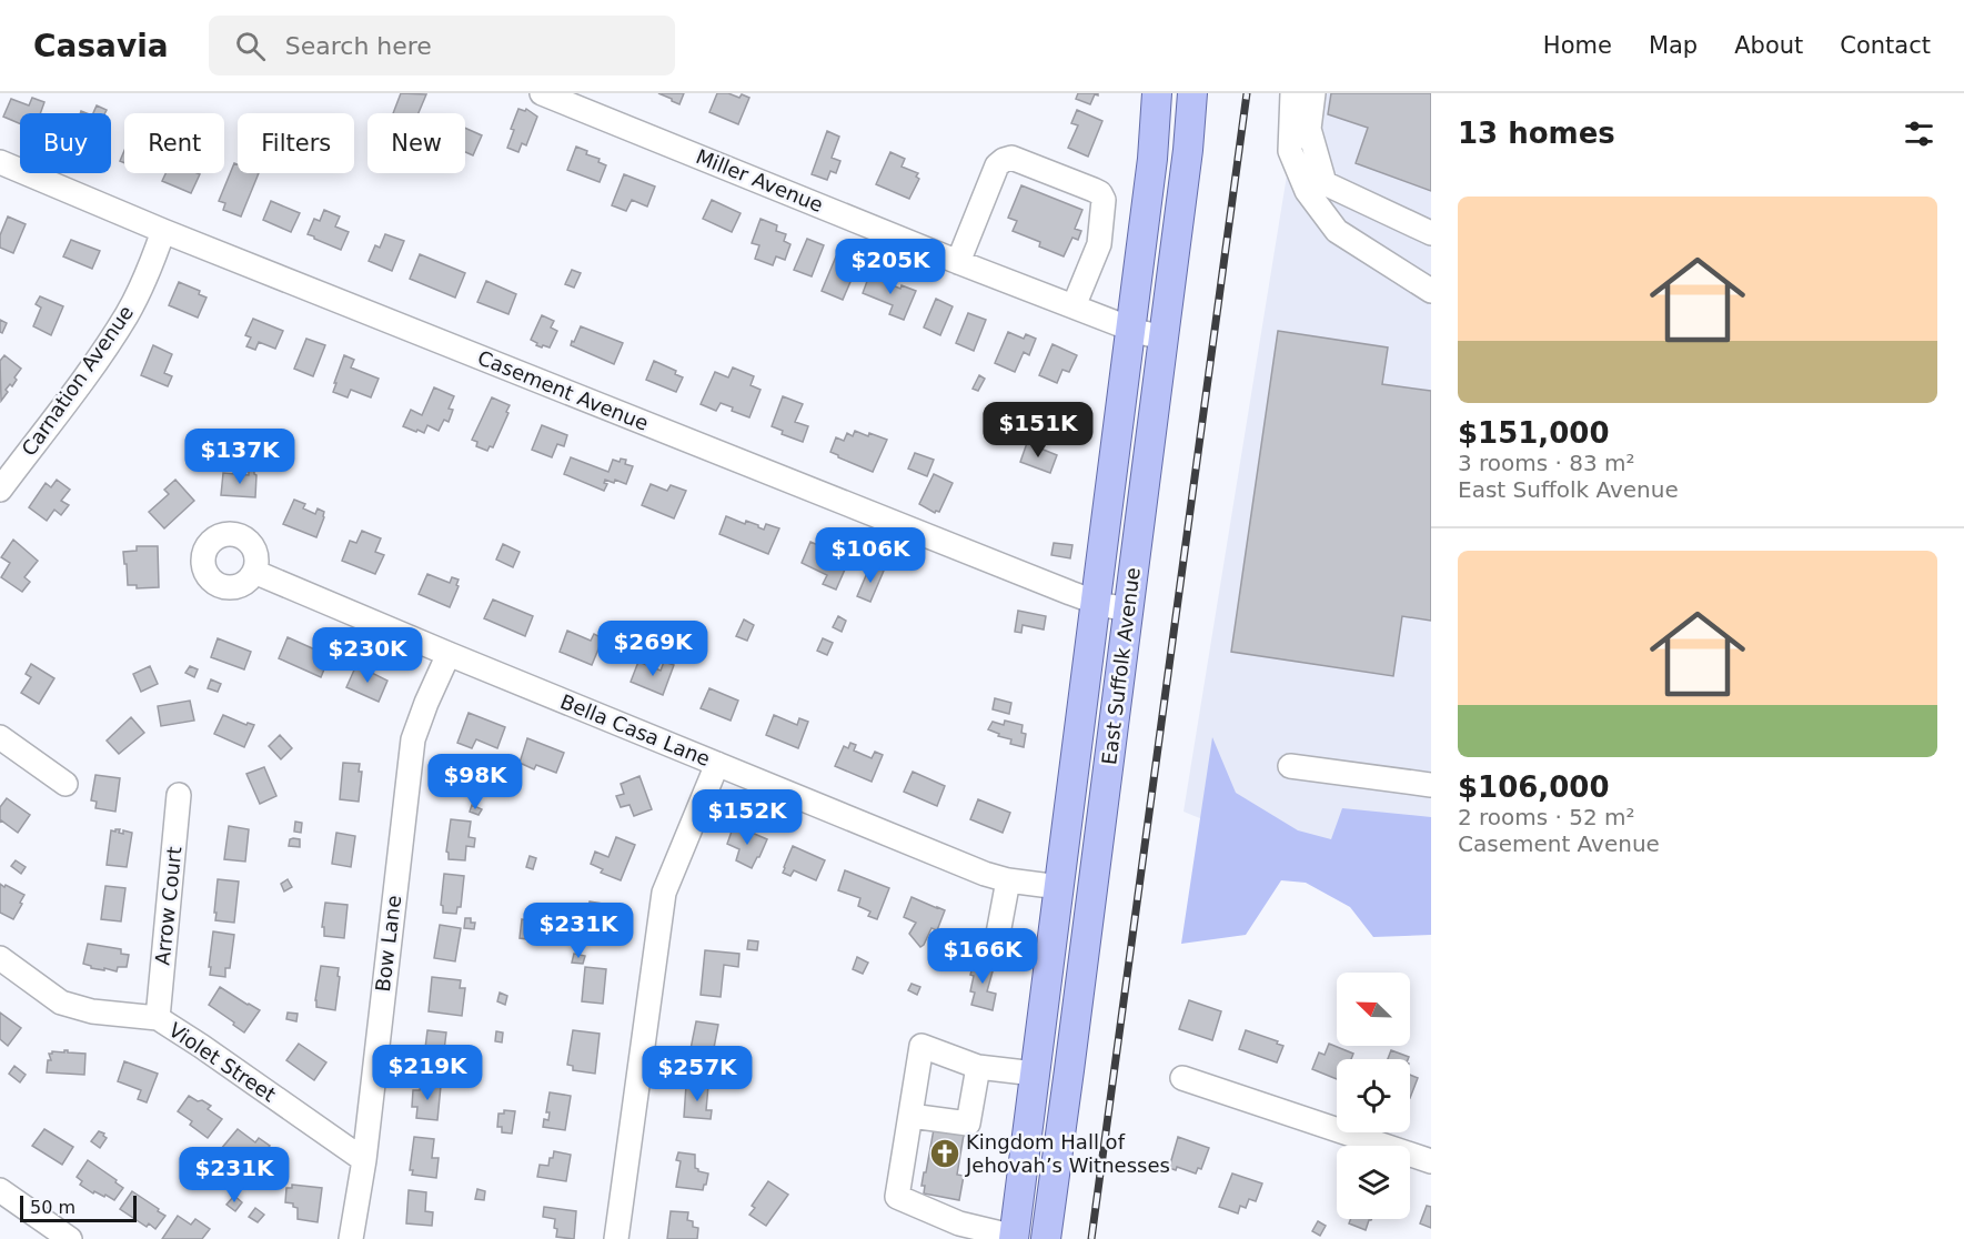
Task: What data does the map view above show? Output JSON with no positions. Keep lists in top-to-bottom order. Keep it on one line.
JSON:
{"streets":{"main road":["East Suffolk Avenue"],"street":["Miller Avenue","Carnation Avenue","Casement Avenue","Bella Casa Lane","Arrow Court","Bow Lane","Violet Street"]},"crossings":[["Miller Avenue","East Suffolk Avenue"],["Carnation Avenue","Casement Avenue"],["Casement Avenue","East Suffolk Avenue"],["East Suffolk Avenue","Bella Casa Lane"],["Bella Casa Lane","Bow Lane"],["Arrow Court","Violet Street"],["Bow Lane","Violet Street"]],"places":{"church":["Kingdom Hall of Jehovah’s Witnesses"]},"scale_bar":"50 m","north":"top left","page":{"header":"Casavia","search":"Search here","nav":["Home","Map","About","Contact"],"heading":"13 homes","chip":["Buy","Rent","Filters","New"],"list":[{"name":"$151,000","note":"3 rooms · 83 m² · East Suffolk Avenue"},{"name":"$106,000","note":"2 rooms · 52 m² · Casement Avenue"}],"price":["$205K","$151K","$137K","$106K","$269K","$230K","$98K","$152K","$231K","$166K","$219K","$257K","$231K"],"scale":"50 m"}}
